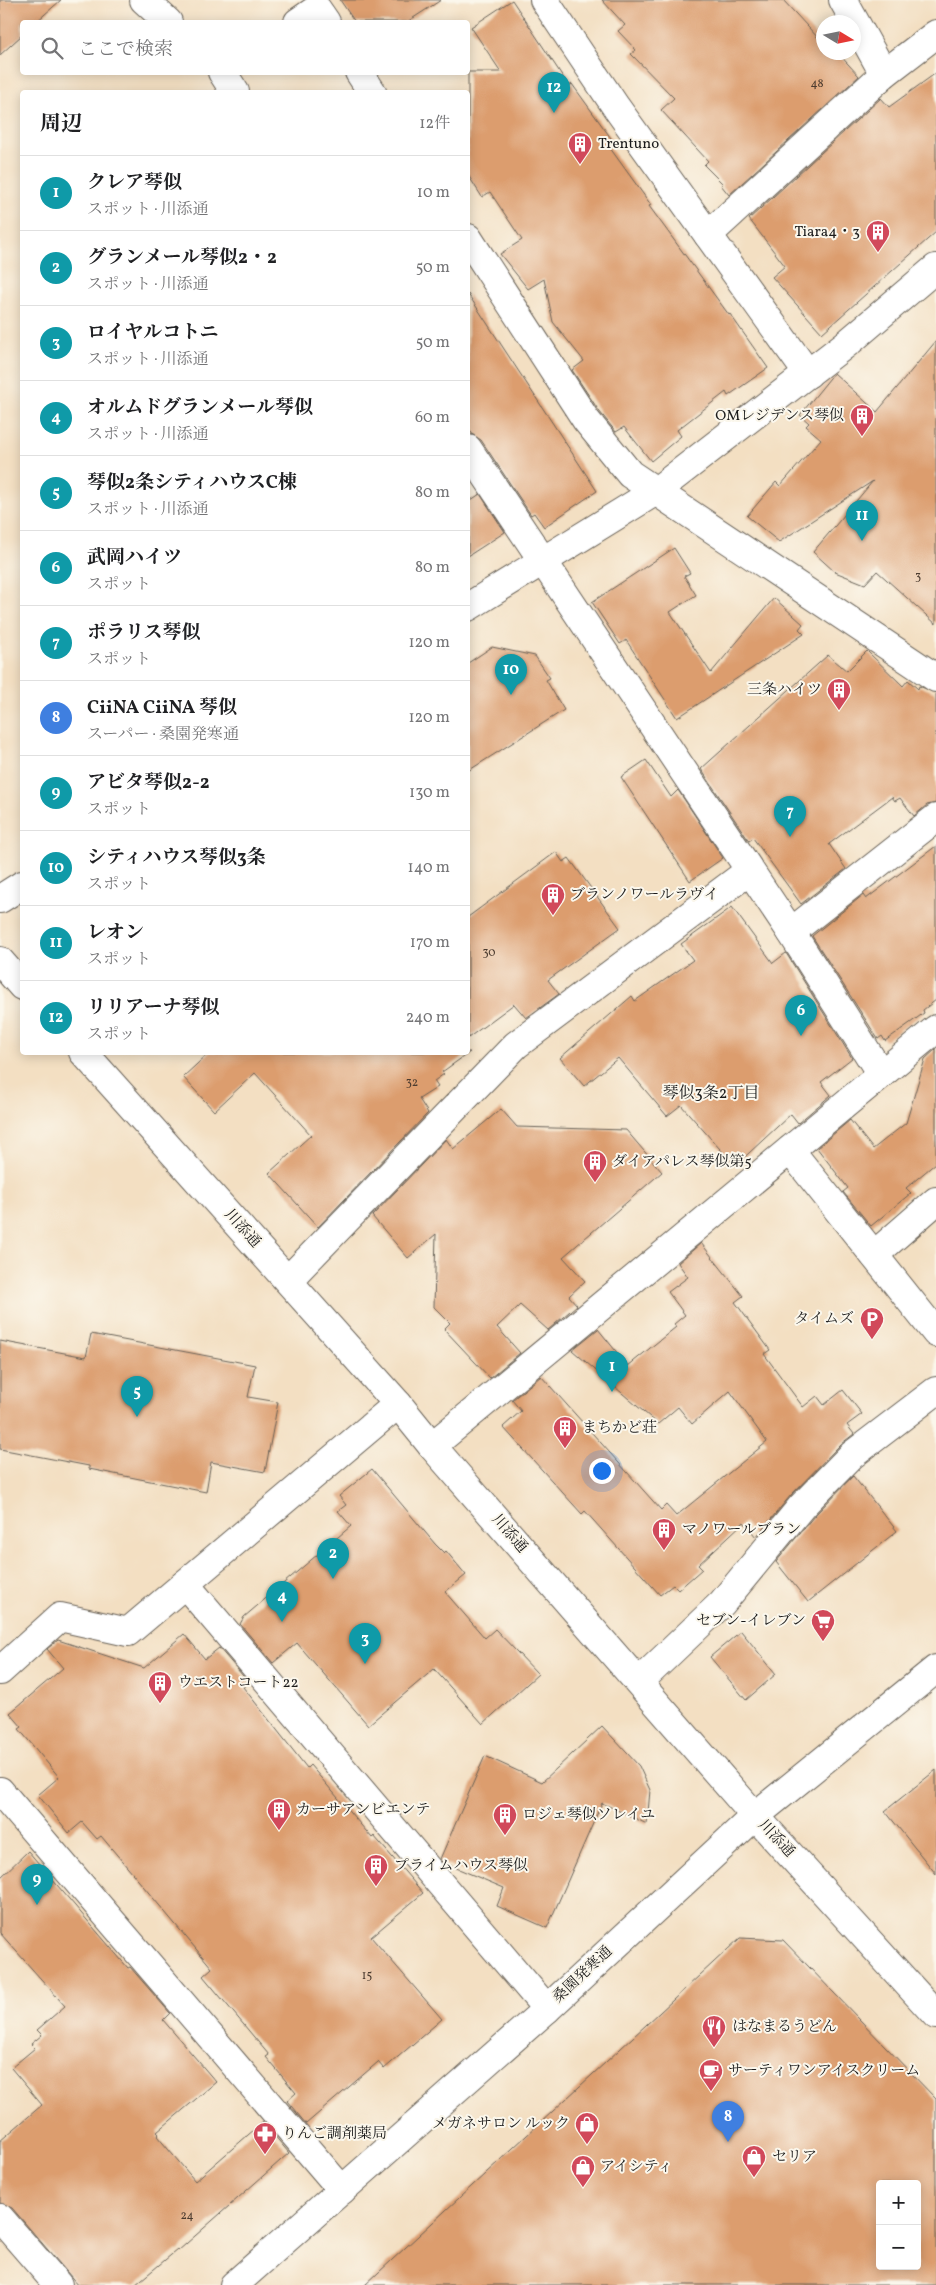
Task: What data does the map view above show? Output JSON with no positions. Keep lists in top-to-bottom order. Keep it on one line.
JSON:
{"streets":{"street":["川添通","桑園発寒通"]},"crossings":[["川添通","桑園発寒通"]],"districts":["琴似3条2丁目"],"places":{"building":["Trentuno","Tiara4・3","OMレジデンス琴似","三条ハイツ","ブランノワールラヴイ","ダイアパレス琴似第5","まちかど荘","マノワールブラン","ウエストコート22","カーサアンビエンテ","ロジェ琴似ソレイユ","プライムハウス琴似"],"parking":["タイムズ"],"supermarket":["セブン-イレブン"],"restaurant":["はなまるうどん"],"cafe":["サーティワンアイスクリーム"],"shop":["メガネサロン ルック","セリア","アイシティ"],"pharmacy":["りんご調剤薬局"]},"house_numbers":["48","3","30","32","15","24"],"north":"right","page":{"search":"ここで検索","pins":["12","11","10","7","6","1","5","2","4","3","9","8"],"heading":["周辺","12件"],"list":[{"mark":"1","name":"クレア琴似","note":"スポット · 川添通","value":"10 m"},{"mark":"2","name":"グランメール琴似2・2","note":"スポット · 川添通","value":"50 m"},{"mark":"3","name":"ロイヤルコトニ","note":"スポット · 川添通","value":"50 m"},{"mark":"4","name":"オルムドグランメール琴似","note":"スポット · 川添通","value":"60 m"},{"mark":"5","name":"琴似2条シティハウスC棟","note":"スポット · 川添通","value":"80 m"},{"mark":"6","name":"武岡ハイツ","note":"スポット","value":"80 m"},{"mark":"7","name":"ポラリス琴似","note":"スポット","value":"120 m"},{"mark":"8","name":"CiiNA CiiNA 琴似","note":"スーパー · 桑園発寒通","value":"120 m"},{"mark":"9","name":"アビタ琴似2-2","note":"スポット","value":"130 m"},{"mark":"10","name":"シティハウス琴似3条","note":"スポット","value":"140 m"},{"mark":"11","name":"レオン","note":"スポット","value":"170 m"},{"mark":"12","name":"リリアーナ琴似","note":"スポット","value":"240 m"}],"map_buttons":["+","−"]}}
